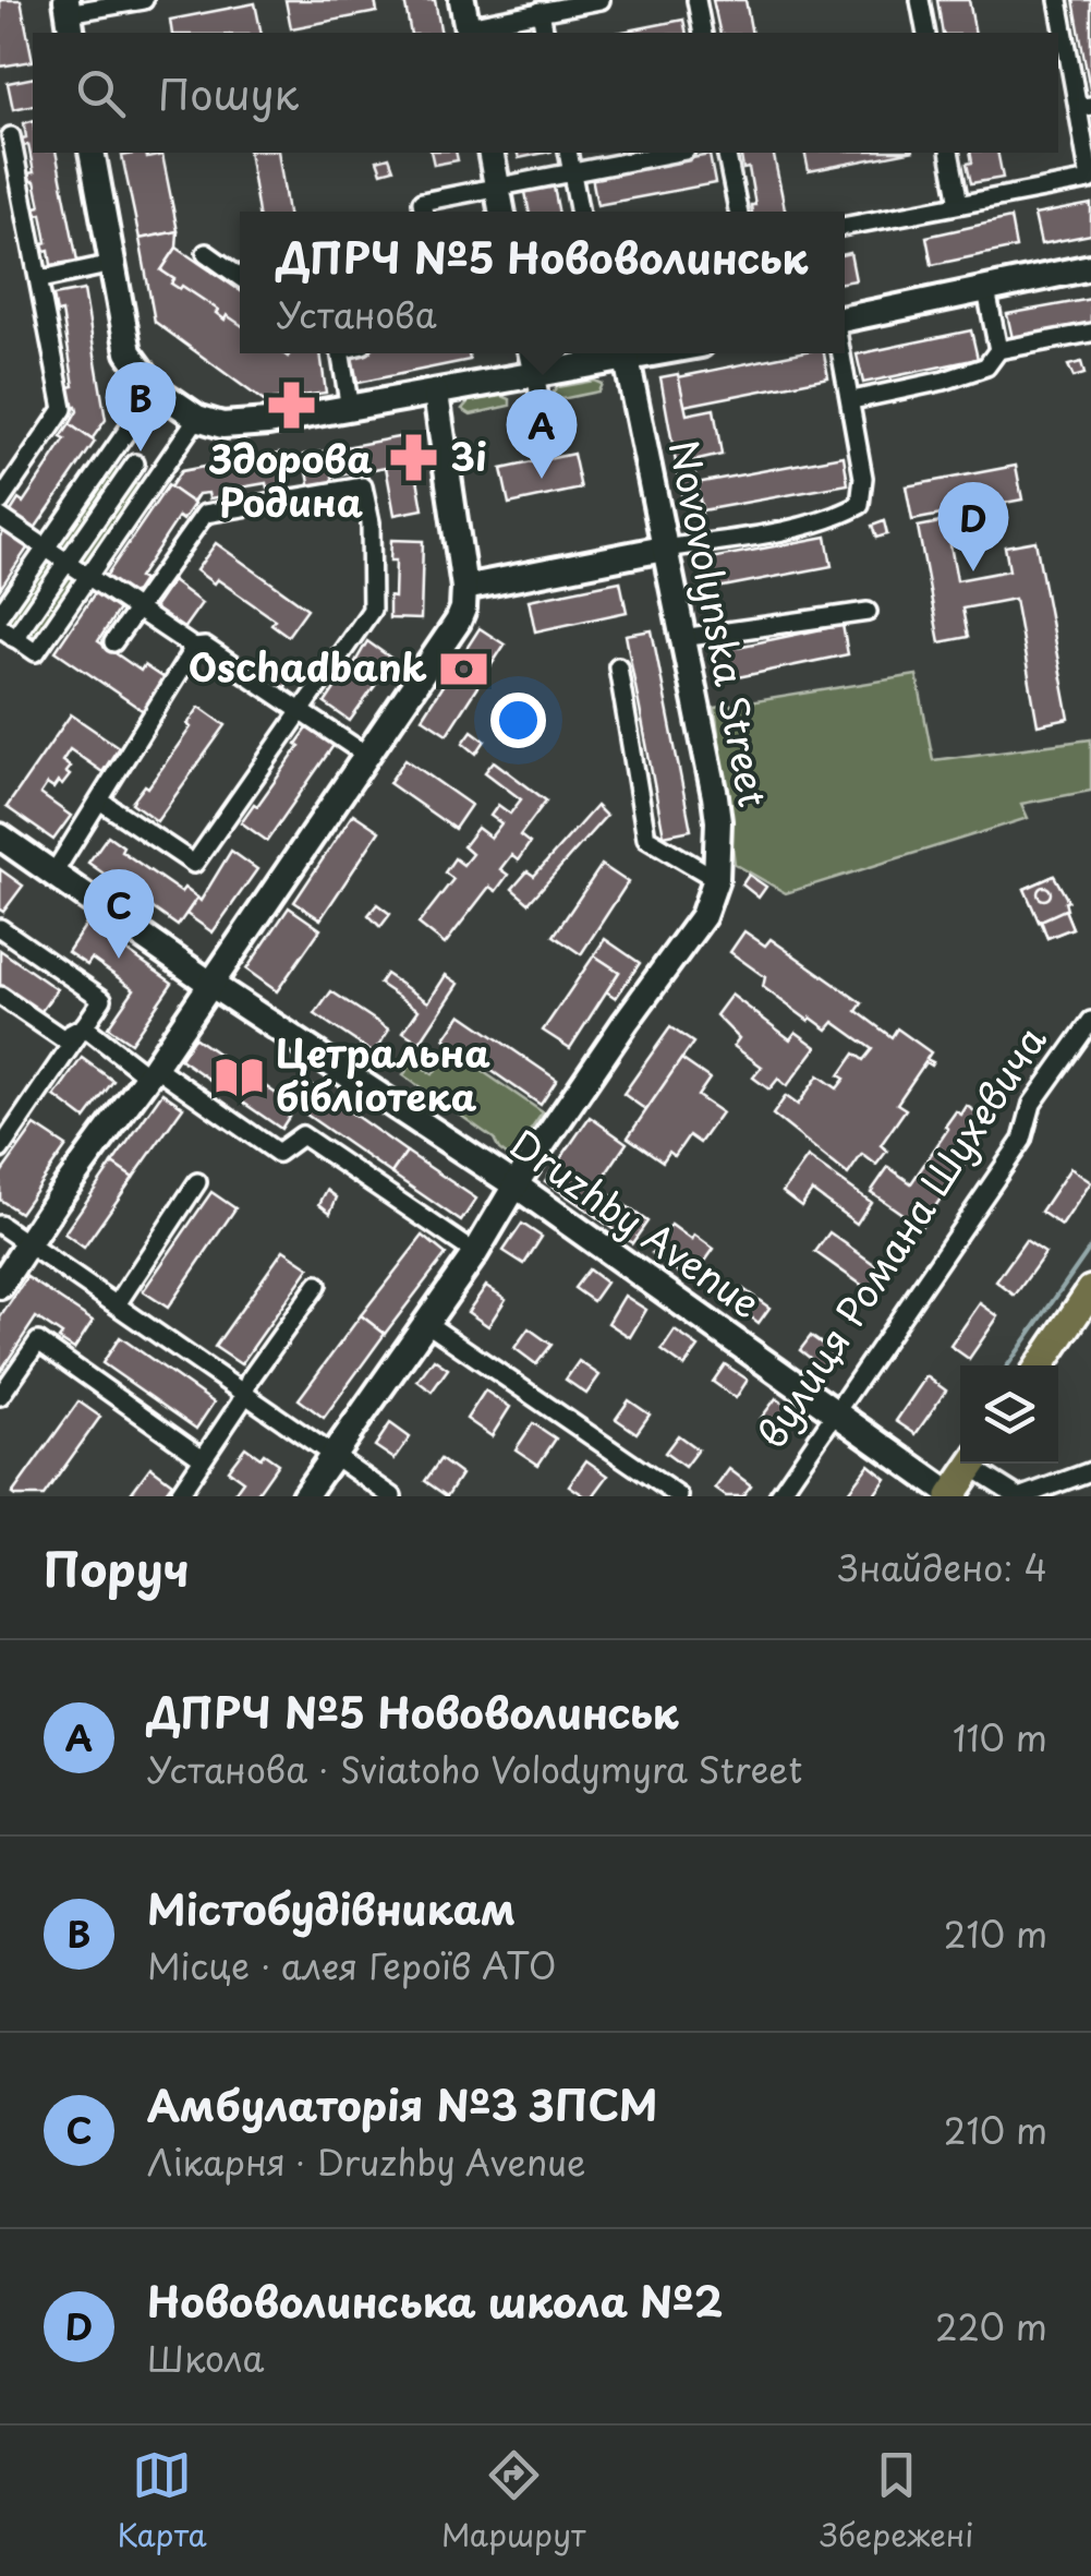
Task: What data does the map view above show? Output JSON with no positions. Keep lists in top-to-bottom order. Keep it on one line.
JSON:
{"streets":{"street":["Novovolynska Street","Druzhby Avenue","вулиця Романа Шухевича"]},"crossings":[["Novovolynska Street","Druzhby Avenue"],["Druzhby Avenue","вулиця Романа Шухевича"]],"places":{"pharmacy":["Здорова Родина","3i"],"bank":["Oschadbank"],"library":["Цетральна бібліотека"]},"page":{"search":"Пошук","popup":["ДПРЧ №5 Нововолинськ","Установа"],"pins":["B","A","D","C"],"heading":["Поруч","Знайдено: 4"],"list":[{"mark":"A","name":"ДПРЧ №5 Нововолинськ","note":"Установа · Sviatoho Volodymyra Street","value":"110 m"},{"mark":"B","name":"Містобудівникам","note":"Місце · алея Героїв АТО","value":"210 m"},{"mark":"C","name":"Амбулаторія №3 ЗПСМ","note":"Лікарня · Druzhby Avenue","value":"210 m"},{"mark":"D","name":"Нововолинська школа №2","note":"Школа","value":"220 m"}],"nav":["Карта","Маршрут","Збережені"]}}
